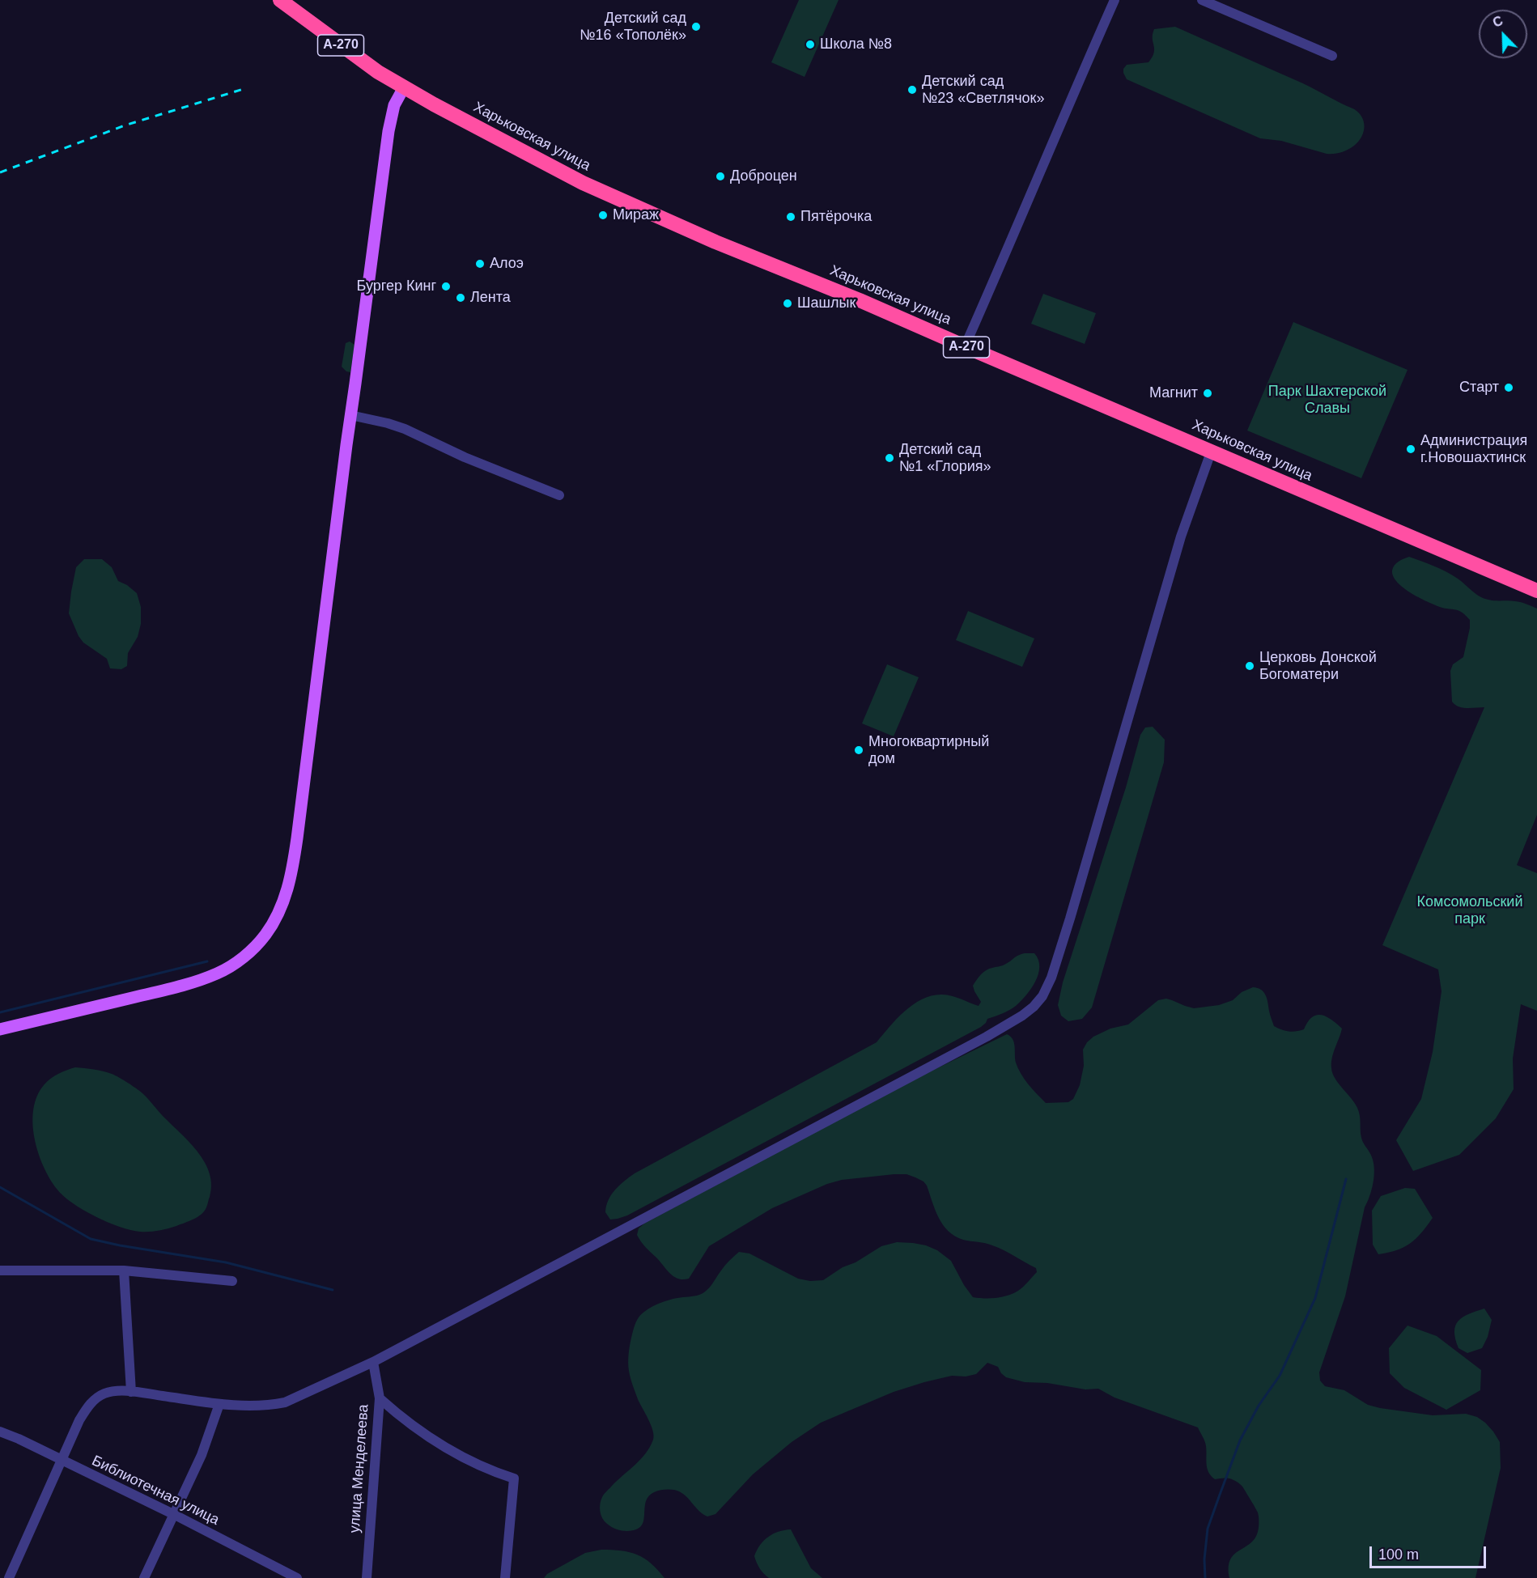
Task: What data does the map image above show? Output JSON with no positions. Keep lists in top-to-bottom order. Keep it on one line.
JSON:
{"streets":{"highway":["А-270","Харьковская улица"],"street":["улица Менделеева","Библиотечная улица"]},"parks":["Парк Шахтерской Славы","Комсомольский парк"],"places":["Детский сад №16 «Тополёк»","Школа №8","Детский сад №23 «Светлячок»","Доброцен","Мираж","Пятёрочка","Алоэ","Бургер Кинг","Лента","Шашлык","Старт","Магнит","Администрация г.Новошахтинск","Детский сад №1 «Глория»","Церковь Донской Богоматери","Многоквартирный дом"],"scale_bar":"100 m","north":"top left"}
